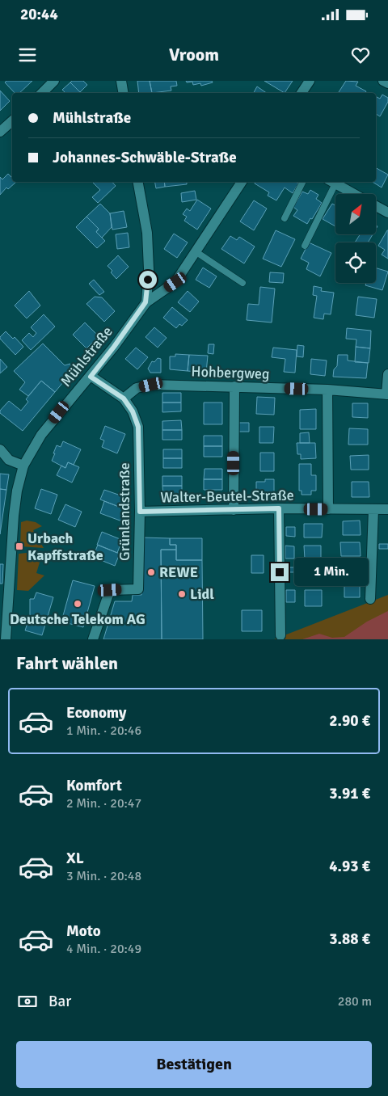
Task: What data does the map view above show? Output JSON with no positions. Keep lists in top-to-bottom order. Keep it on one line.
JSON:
{"streets":{"street":["Mühlstraße","Hohbergweg","Walter-Beutel-Straße","Grünlandstraße"]},"crossings":[["Mühlstraße","Grünlandstraße"],["Hohbergweg","Grünlandstraße"],["Walter-Beutel-Straße","Grünlandstraße"]],"places":{"transit":["Urbach Kapffstraße"],"other":["REWE","Lidl","Deutsche Telekom AG"]},"north":"top right","page":{"status":"20:44","header":"Vroom","banner":["Mühlstraße","Johannes-Schwäble-Straße"],"bubble":"1 Min.","heading":"Fahrt wählen","list":[{"name":"Economy","note":"1 Min. · 20:46","value":"2.90 €"},{"name":"Komfort","note":"2 Min. · 20:47","value":"3.91 €"},{"name":"XL","note":"3 Min. · 20:48","value":"4.93 €"},{"name":"Moto","note":"4 Min. · 20:49","value":"3.88 €"}],"pay":["Bar","280 m"],"buttons":"Bestätigen"}}
